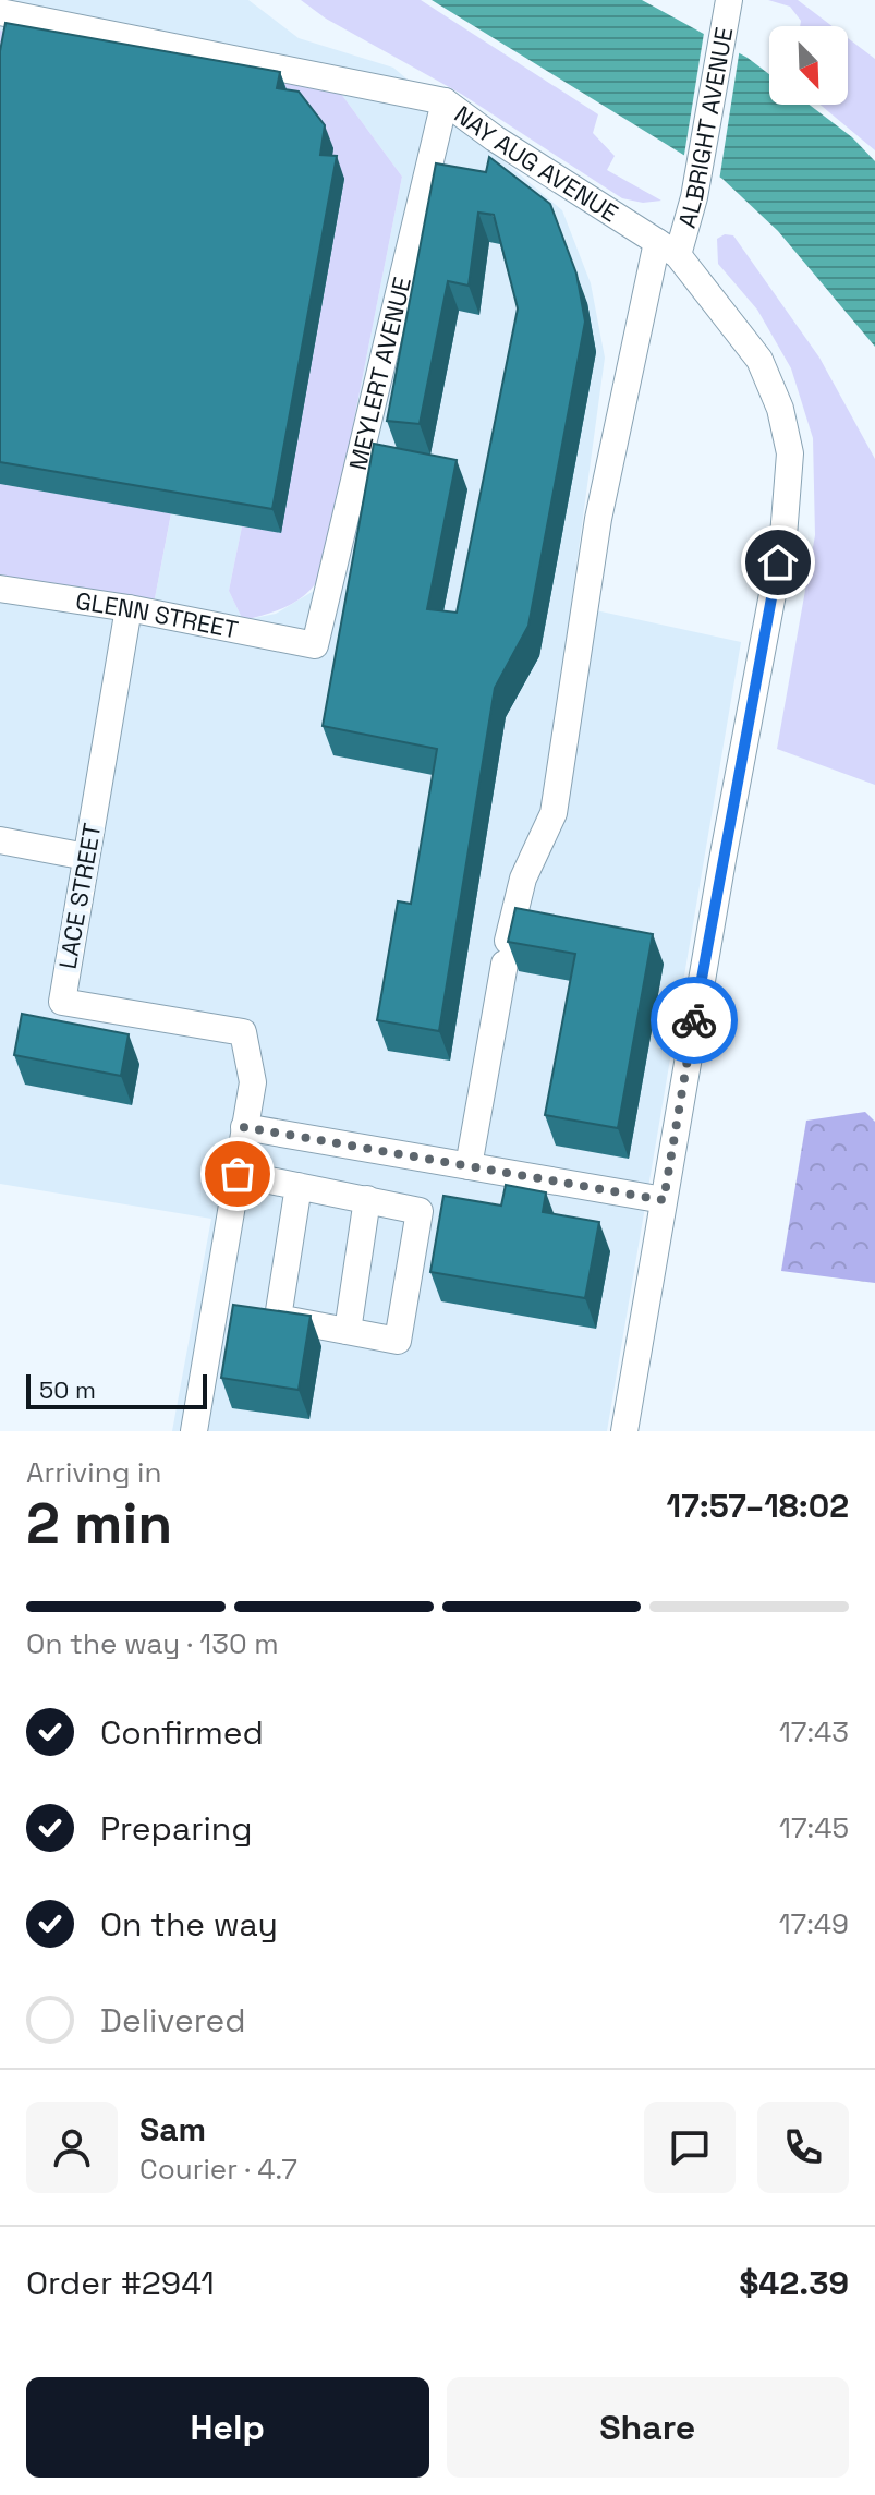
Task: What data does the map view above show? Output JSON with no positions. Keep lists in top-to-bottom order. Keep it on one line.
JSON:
{"streets":{"street":["ALBRIGHT AVENUE","NAY AUG AVENUE","MEYLERT AVENUE","GLENN STREET","LACE STREET"]},"crossings":[["ALBRIGHT AVENUE","NAY AUG AVENUE"],["NAY AUG AVENUE","MEYLERT AVENUE"],["MEYLERT AVENUE","GLENN STREET"],["GLENN STREET","LACE STREET"]],"scale_bar":"50 m","north":"bottom right","page":{"scale":"50 m","heading":["2 min","Arriving in","17:57–18:02"],"panel":["Sam","Courier · 4.7","Order #2941","$42.39"],"bar":"On the way · 130 m","list":[["Confirmed","17:43"],["Preparing","17:45"],["On the way","17:49"],"Delivered"],"buttons":["Help","Share"]}}
